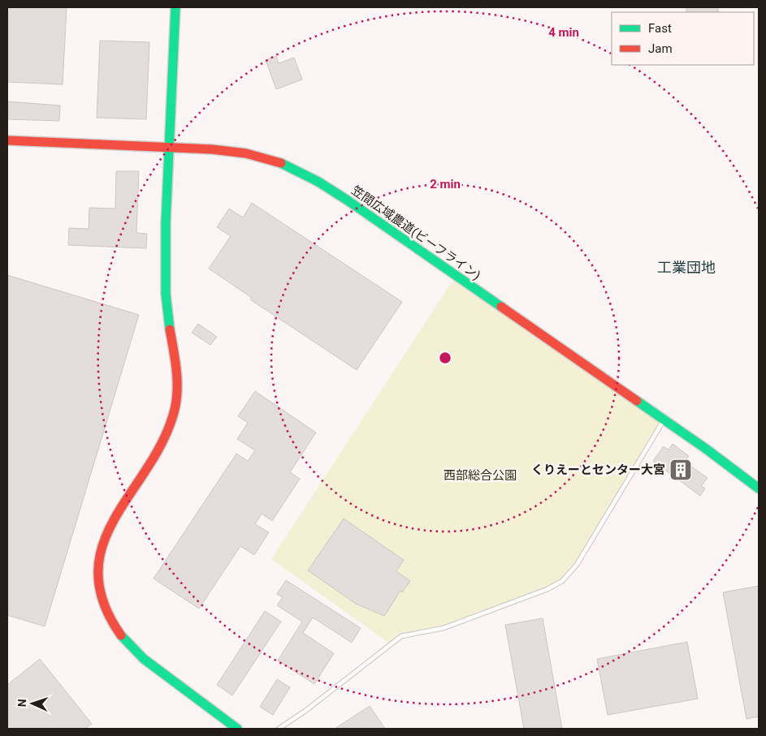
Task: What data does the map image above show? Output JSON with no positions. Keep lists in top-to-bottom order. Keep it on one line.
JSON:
{"streets":{"street":["笠間広域農道(ビーフライン)"]},"districts":["工業団地"],"parks":["西部総合公園"],"places":{"building":["くりえーとセンター大宮"]},"legend":["Fast","Jam"],"north":"left","rings":["4 min","2 min"]}
